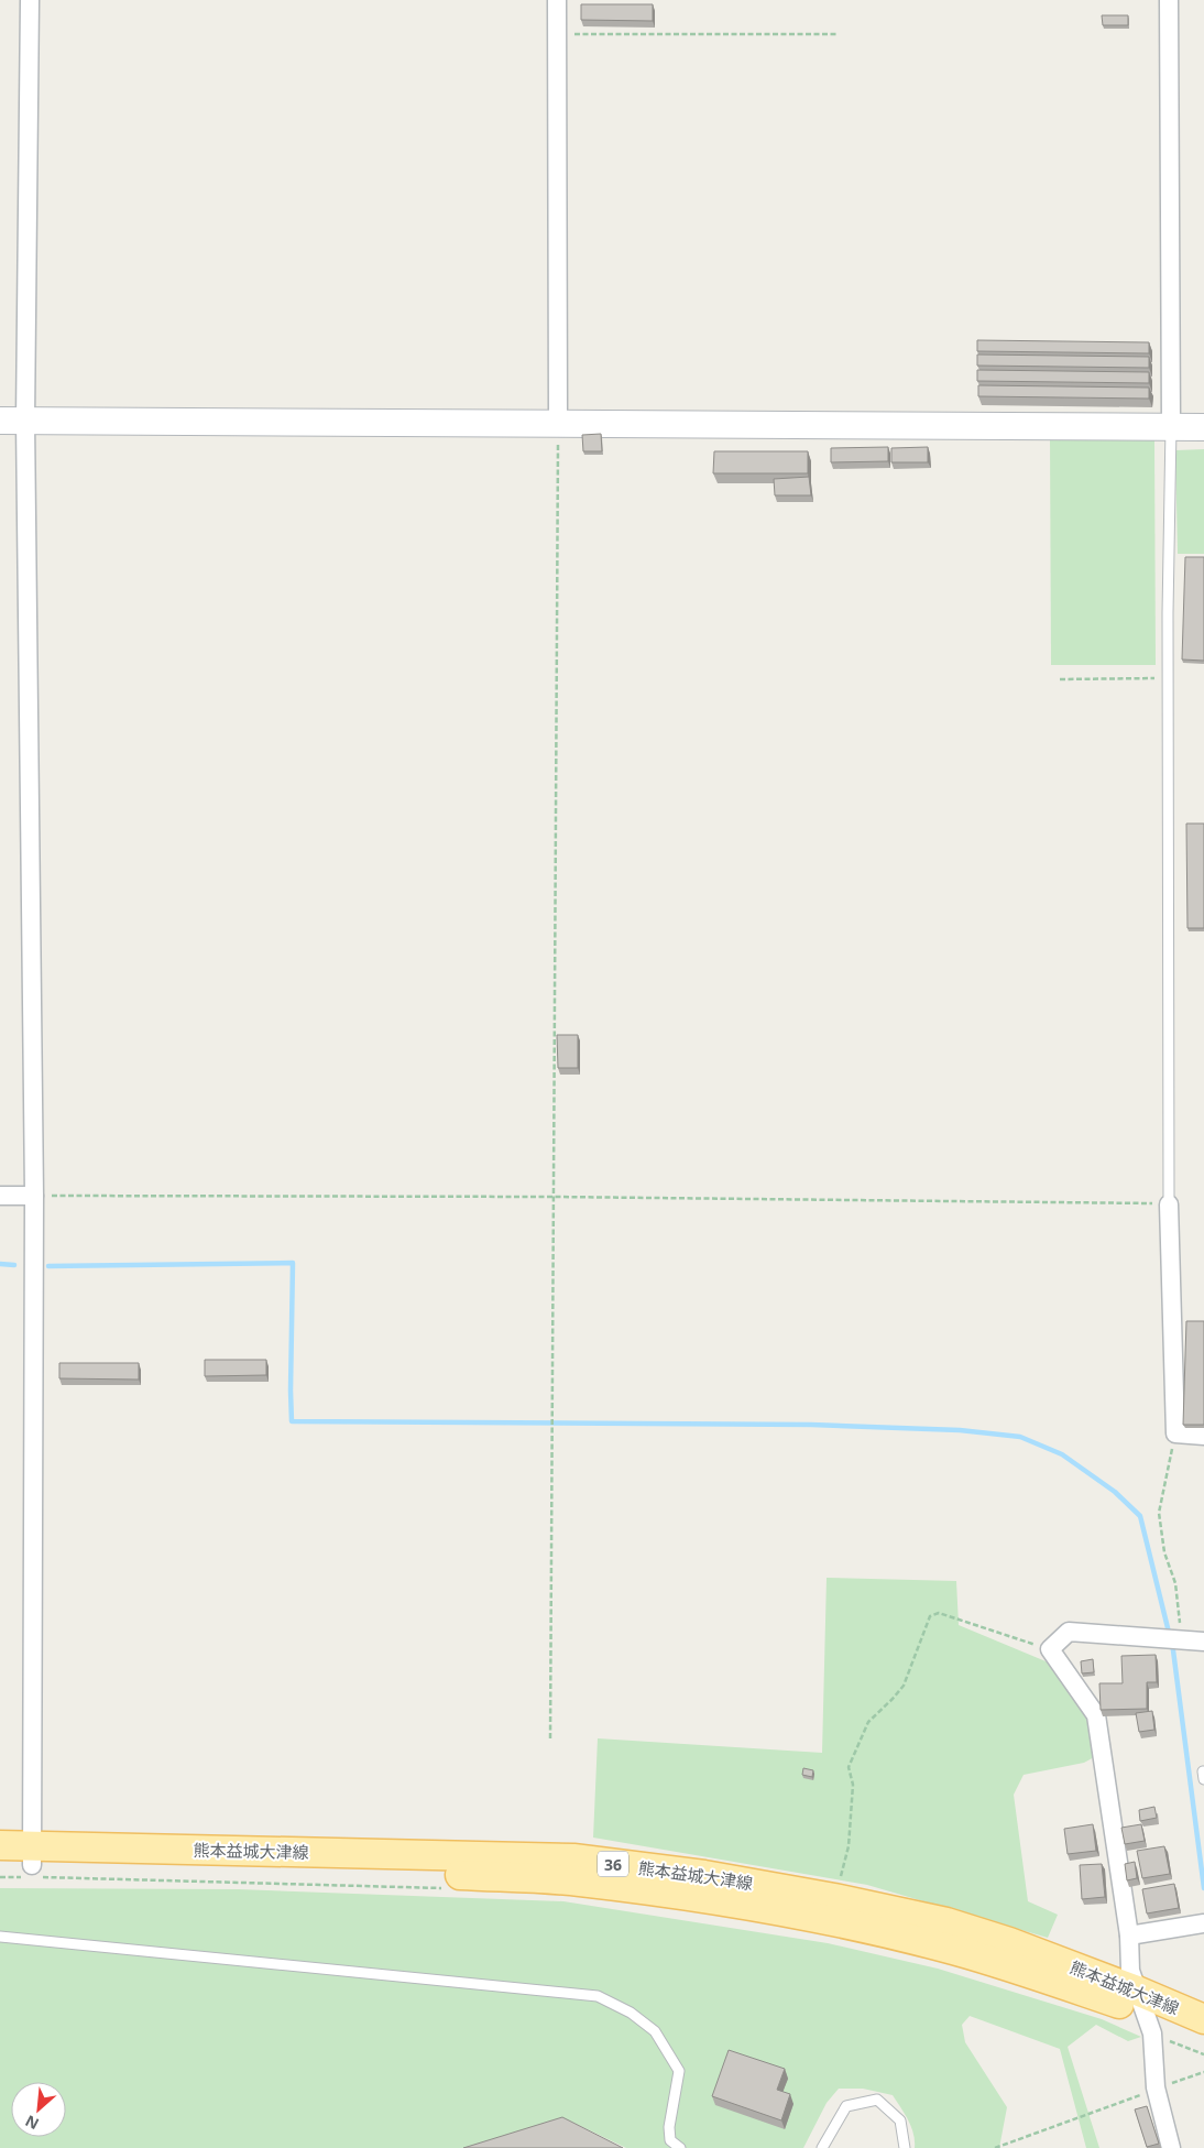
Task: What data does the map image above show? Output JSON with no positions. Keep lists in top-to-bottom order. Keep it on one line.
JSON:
{"streets":{"main road":["熊本益城大津線","36"]},"north":"bottom left"}
